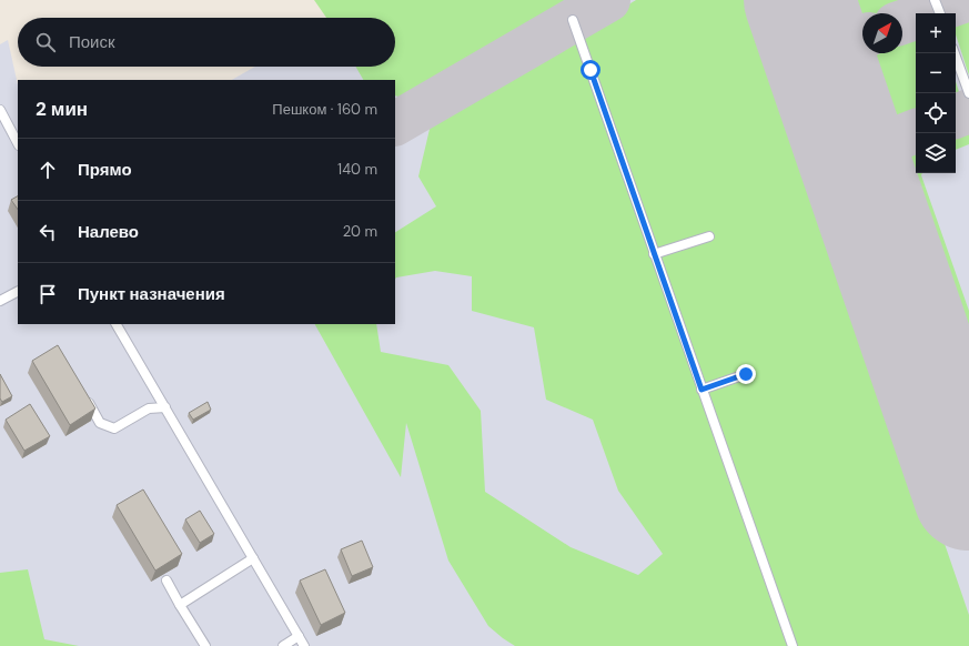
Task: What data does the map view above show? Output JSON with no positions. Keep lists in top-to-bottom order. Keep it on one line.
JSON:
{"north":"top right","page":{"map_buttons":["+","−"],"search":"Поиск","heading":["2 мин","Пешком · 160 m"],"list":[["Прямо","140 m"],["Налево","20 m"],"Пункт назначения"]}}
